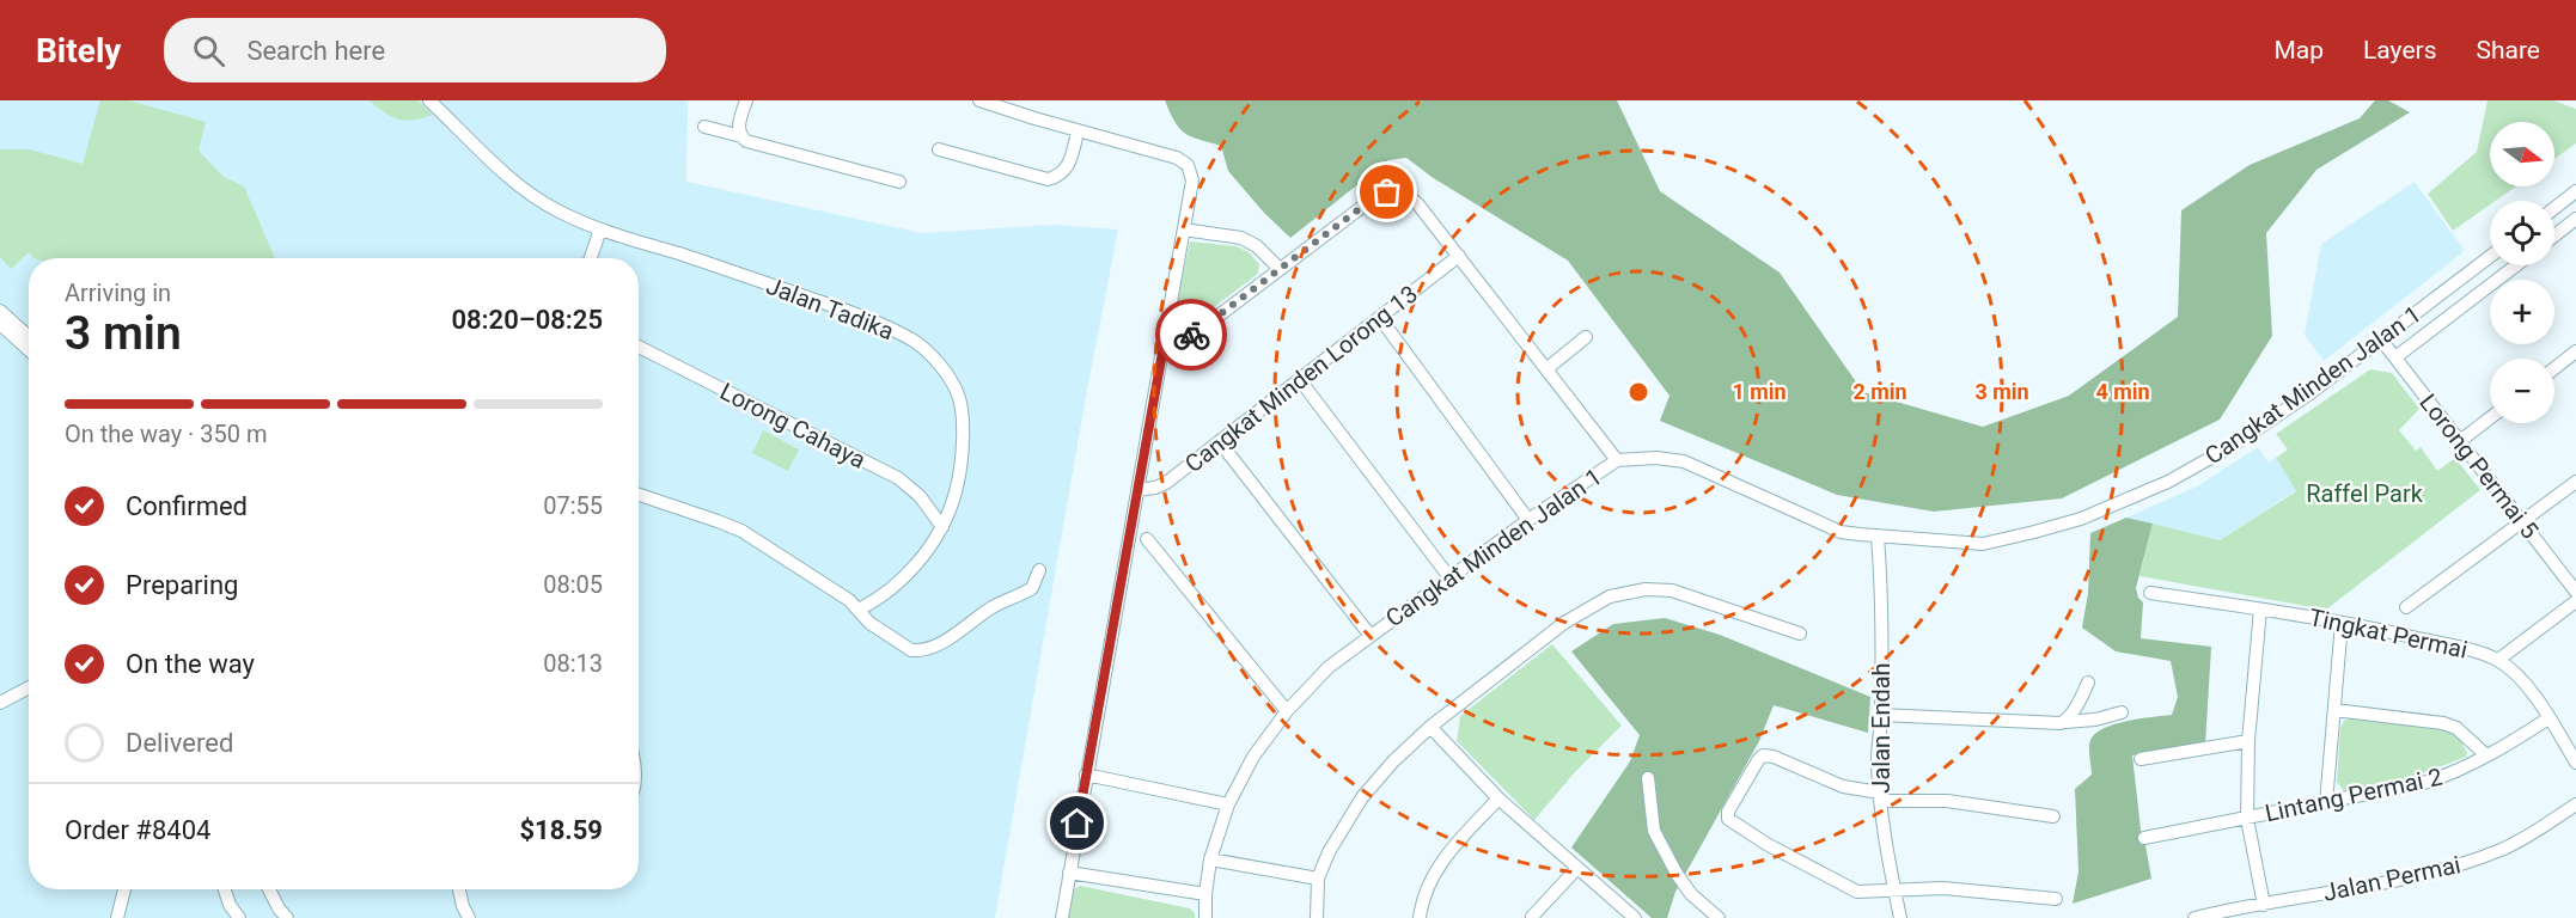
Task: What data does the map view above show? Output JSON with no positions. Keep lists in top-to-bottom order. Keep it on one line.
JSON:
{"streets":{"street":["Jalan Tadika","Cangkat Minden Lorong 13","Cangkat Minden Jalan 1","Lorong Cahaya","Lorong Permai 5","Tingkat Permai","Jalan Endah","Lintang Permai 2","Jalan Permai"]},"crossings":[["Jalan Tadika","Lorong Cahaya"],["Cangkat Minden Jalan 1","Lorong Permai 5"],["Cangkat Minden Jalan 1","Jalan Endah"],["Tingkat Permai","Lintang Permai 2"]],"parks":["Raffel Park"],"north":"right","page":{"header":"Bitely","search":"Search here","nav":["Map","Layers","Share"],"map_buttons":["+","−"],"heading":["3 min","Arriving in","08:20–08:25"],"panel":["Order #8404","$18.59"],"bar":"On the way · 350 m","list":[["Confirmed","07:55"],["Preparing","08:05"],["On the way","08:13"],"Delivered"]},"rings":["1 min","2 min","3 min","4 min"]}
